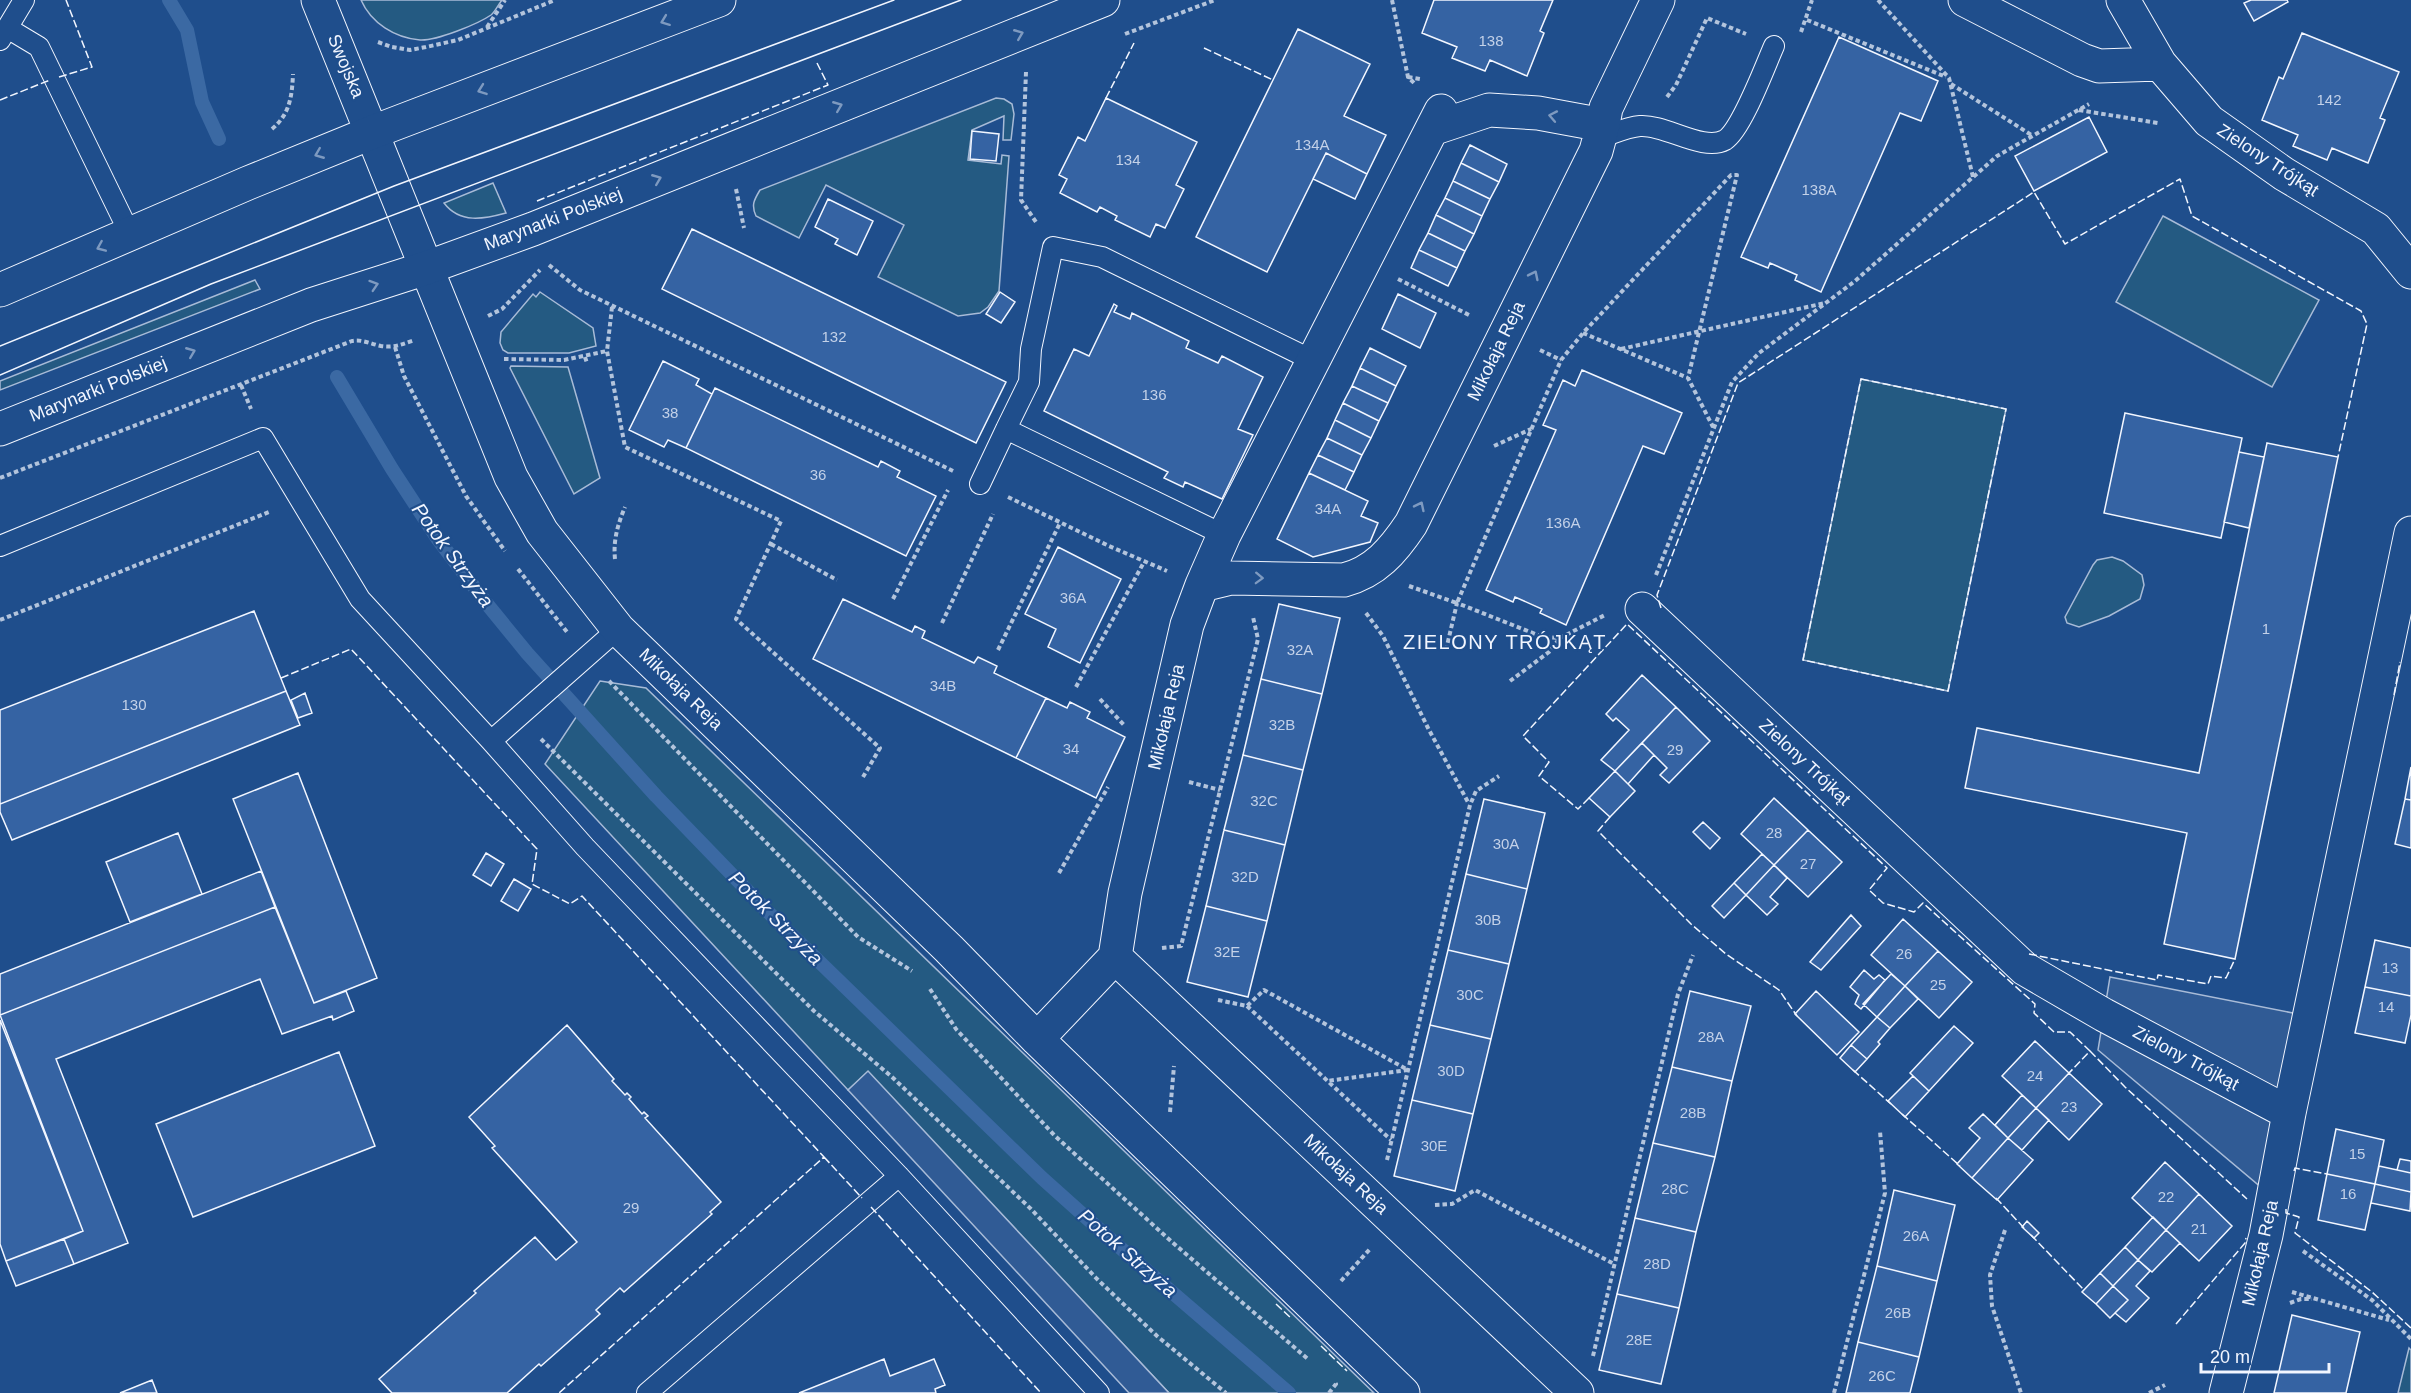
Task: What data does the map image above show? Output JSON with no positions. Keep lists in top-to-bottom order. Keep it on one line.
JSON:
{"streets":{"street":["Swojska","Zielony Trójkąt","Marynarki Polskiej","Mikołaja Reja"]},"crossings":[["Swojska","Marynarki Polskiej"],["Swojska","Mikołaja Reja"],["Zielony Trójkąt","Mikołaja Reja"],["Marynarki Polskiej","Mikołaja Reja"]],"districts":["ZIELONY TRÓJKĄT"],"water":["Potok Strzyża"],"house_numbers":["138","142","134A","134","138A","132","136","38","36","34A","136A","36A","1","32A","34B","130","32B","34","29","32C","28","30A","27","32D","30B","32E","26","13","25","30C","14","28A","30D","24","23","28B","30E","15","28C","16","22","29","21","26A","28D","26B","28E","26C"],"scale_bar":"20 m"}
